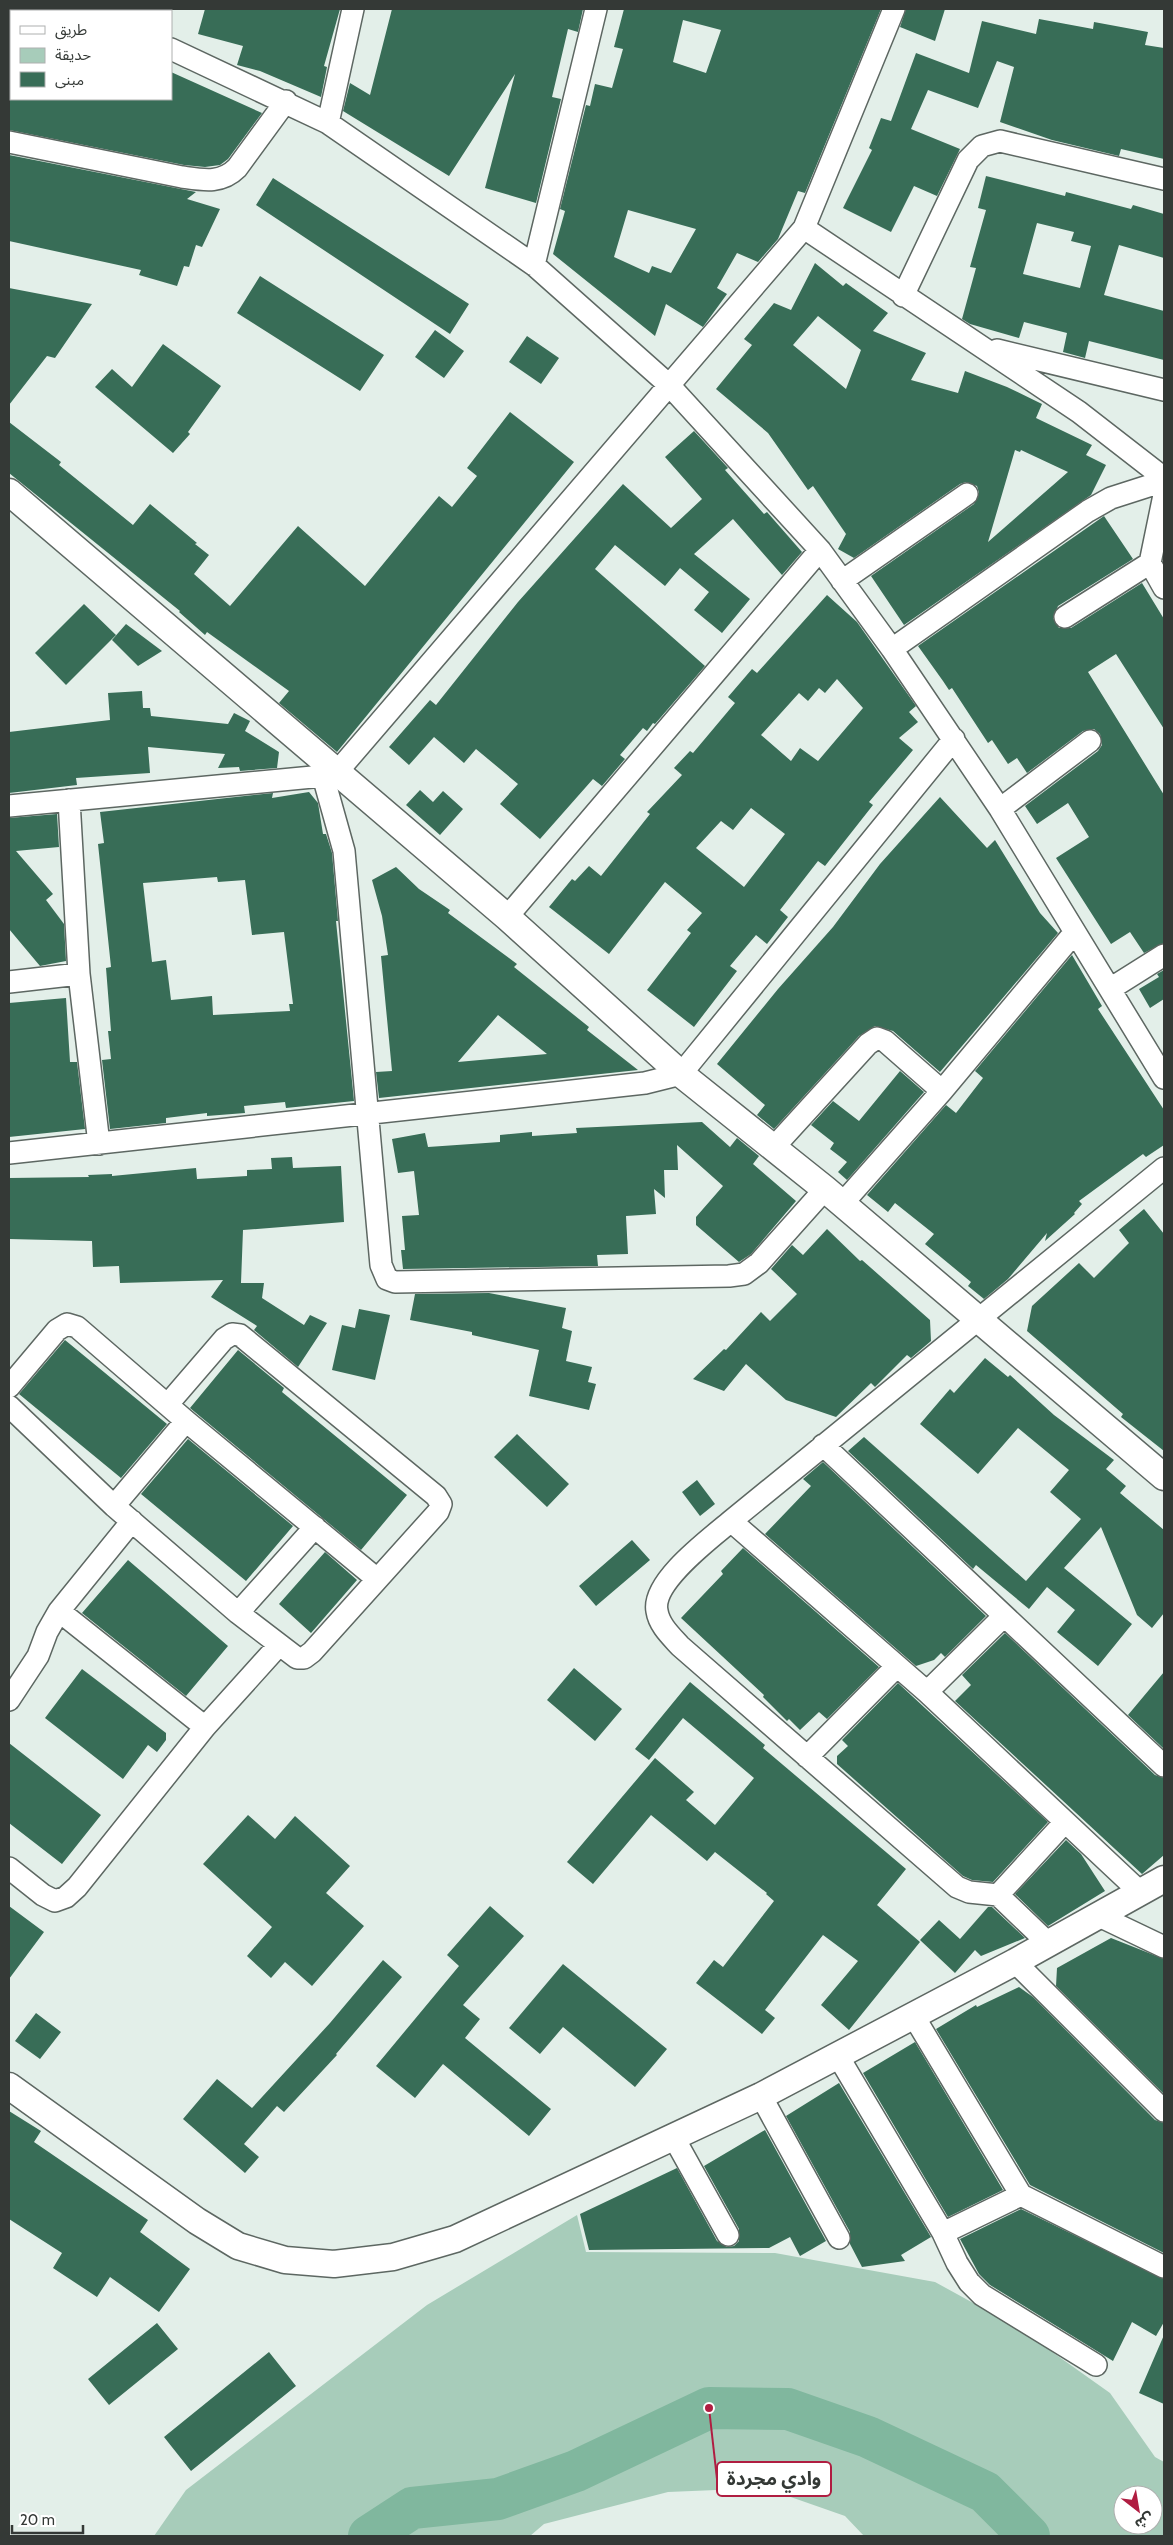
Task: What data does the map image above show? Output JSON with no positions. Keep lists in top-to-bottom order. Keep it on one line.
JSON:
{"places":["وادي مجردة"],"legend":["طريق","حديقة","مبنى"],"scale_bar":"20 m","north":"bottom right"}
